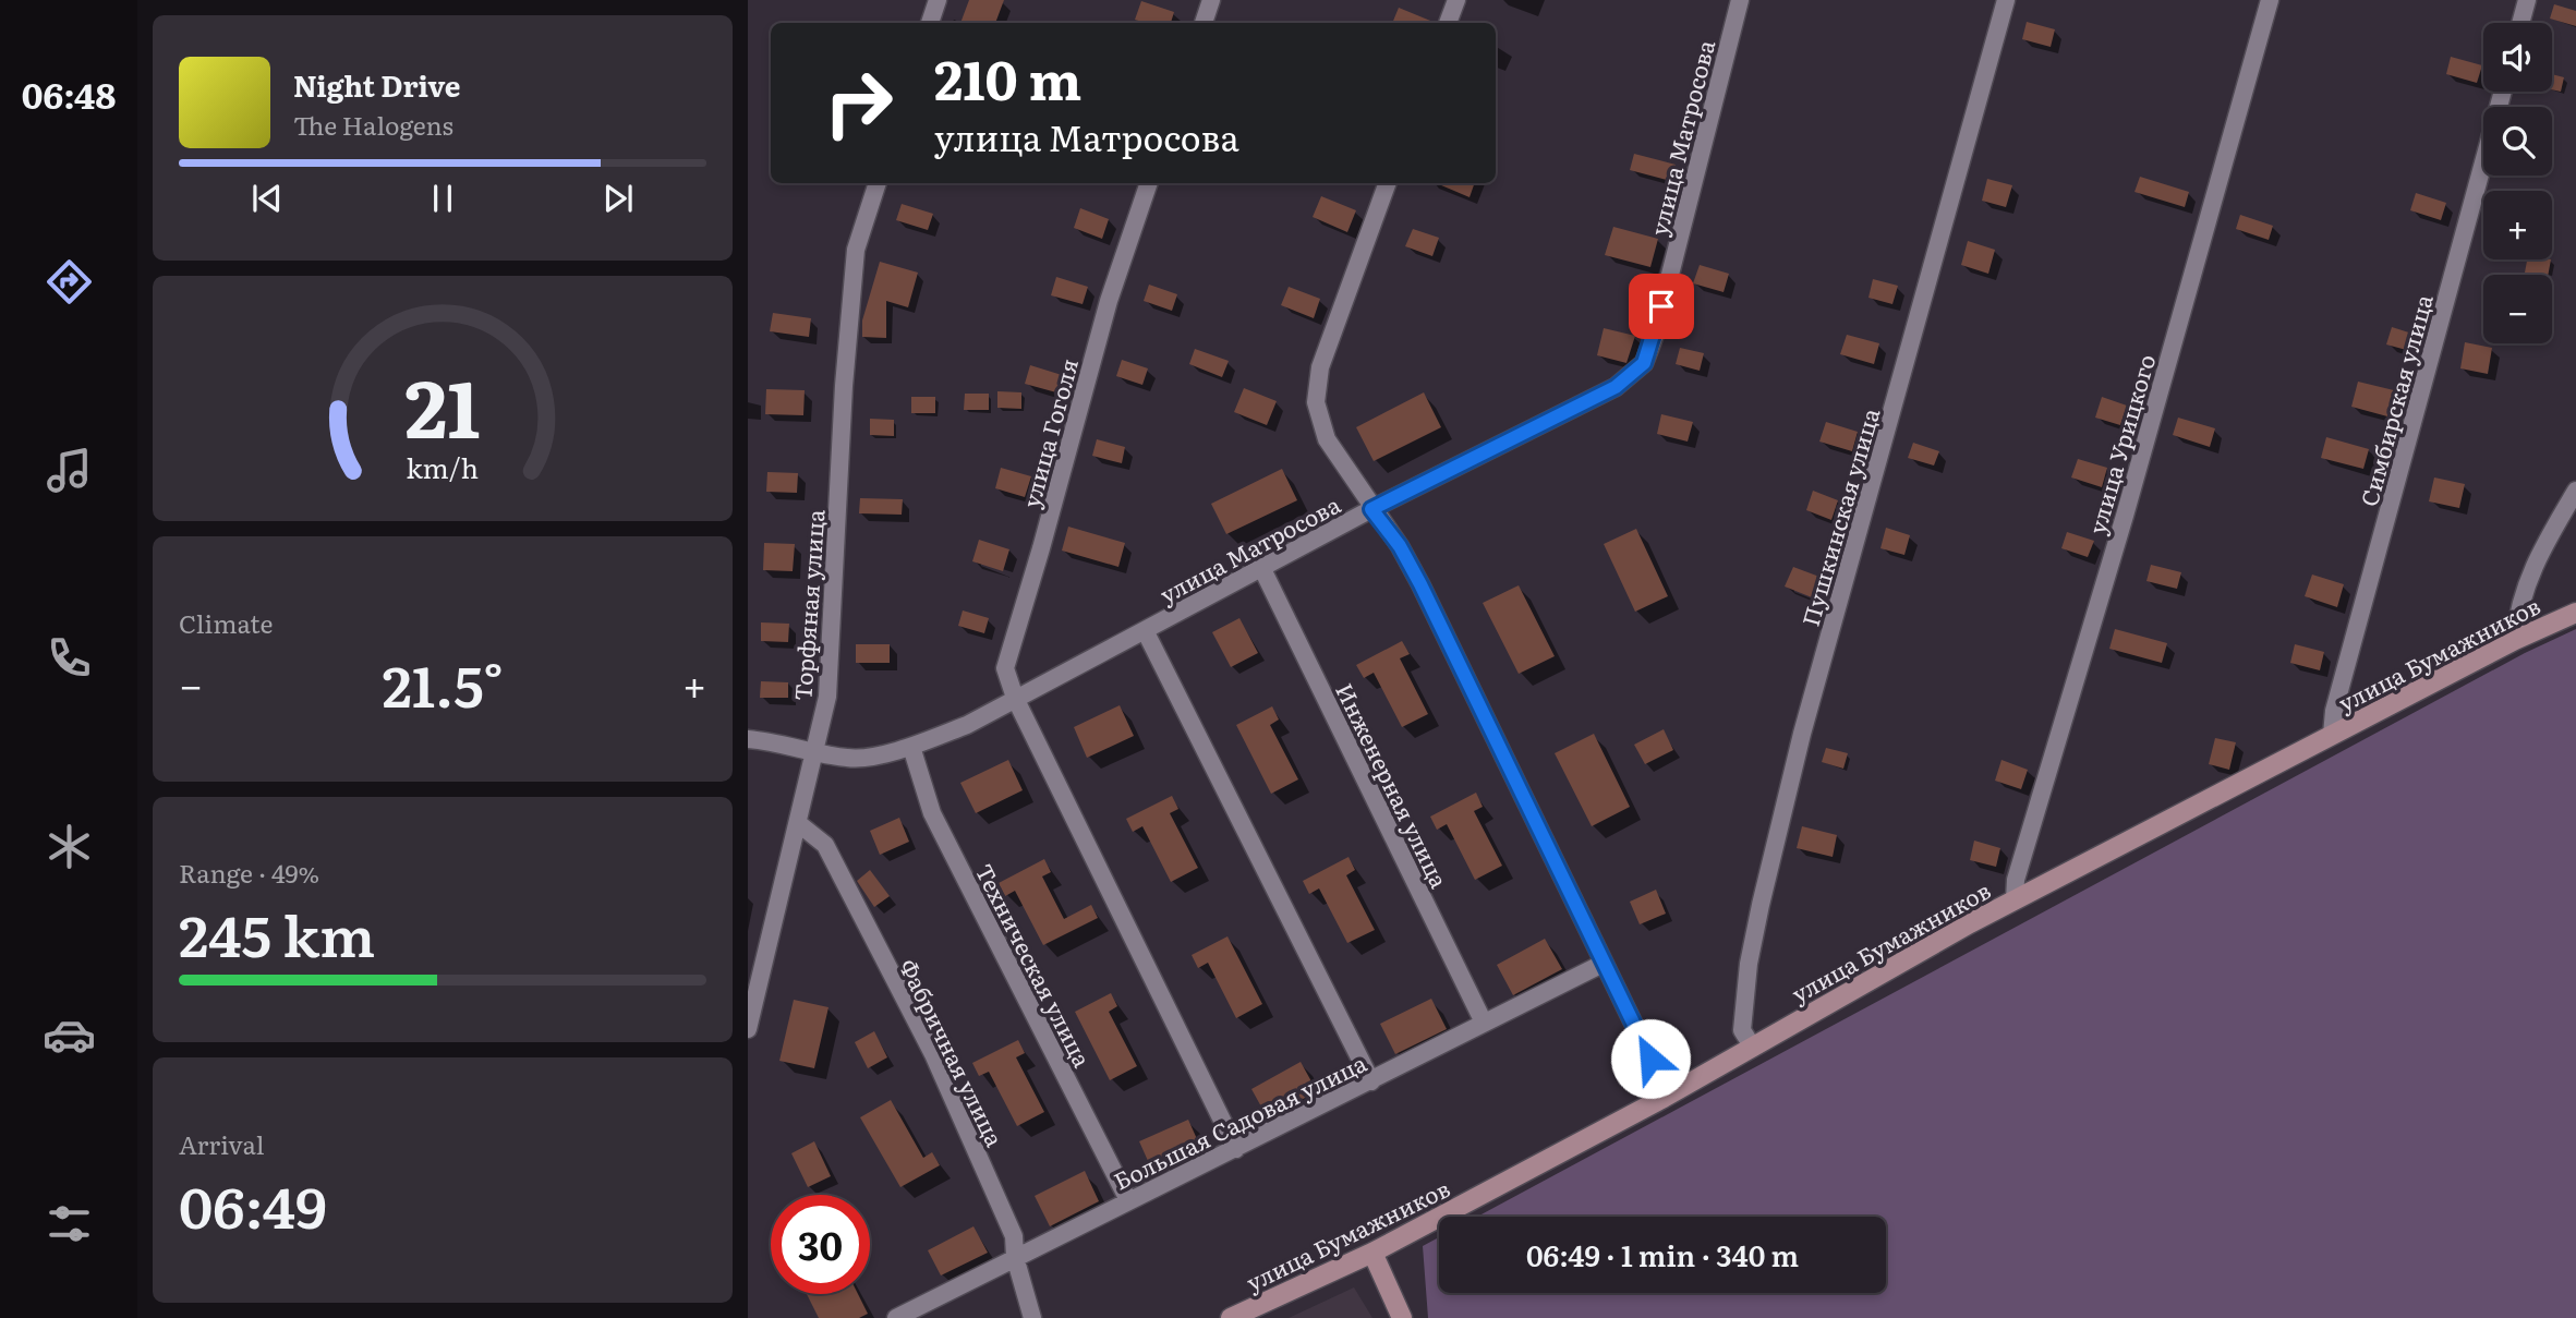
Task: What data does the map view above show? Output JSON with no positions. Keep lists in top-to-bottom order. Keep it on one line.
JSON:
{"streets":{"street":["улица Матросова","Симбирская улица","улица Гоголя","улица Урицкого","Пушкинская улица","Торфяная улица","улица Бумажников","Инженерная улица","Техническая улица","Фабричная улица","Большая Садовая улица"]},"crossings":[["улица Матросова","улица Гоголя"],["улица Матросова","Торфяная улица"],["улица Матросова","Инженерная улица"],["улица Матросова","Техническая улица"],["Симбирская улица","улица Бумажников"],["улица Урицкого","улица Бумажников"],["Пушкинская улица","улица Бумажников"],["Торфяная улица","Фабричная улица"],["Инженерная улица","Большая Садовая улица"],["Техническая улица","Большая Садовая улица"],["Фабричная улица","Большая Садовая улица"]],"page":{"tabs":"06:48","map_buttons":["+","−"],"turn":["210 m","улица Матросова"],"song":["Night Drive","The Halogens"],"tile":["Climate",["Range · 49%","245 km"],["Arrival","06:49"]],"heat":["−","21.5°","+"],"limit":"30","trip":"06:49 · 1 min · 340 m","gauge":["21","km/h"]}}
